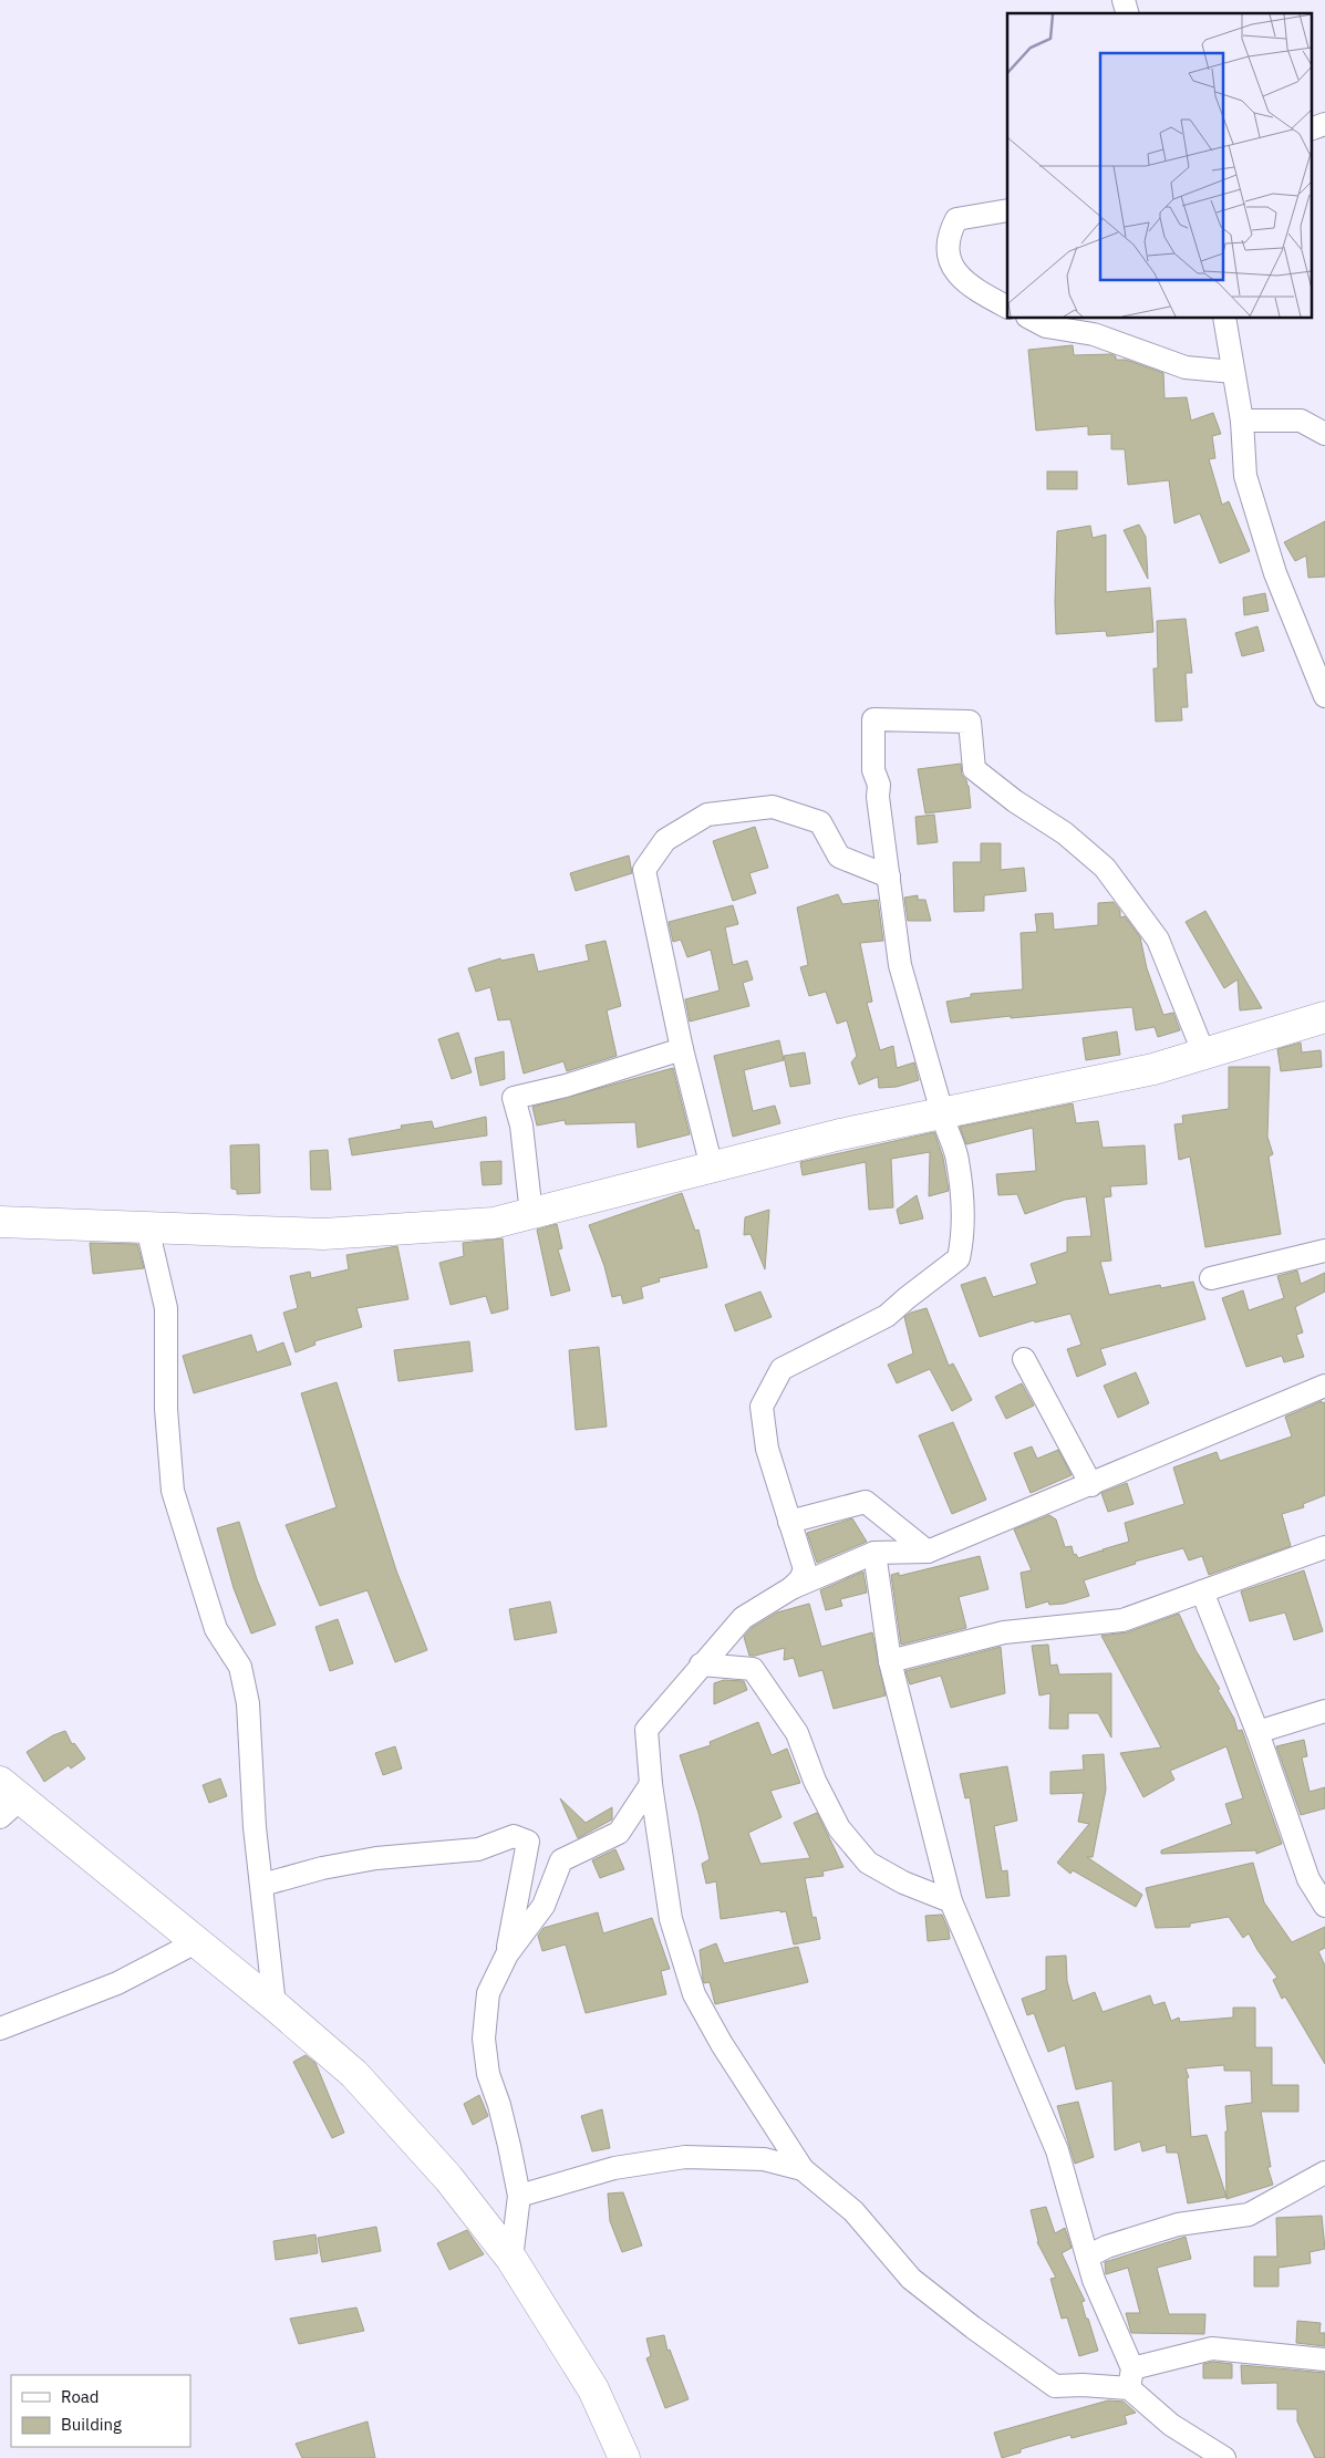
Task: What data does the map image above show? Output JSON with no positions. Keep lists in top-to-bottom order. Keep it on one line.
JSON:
{"legend":["Road","Building"]}
